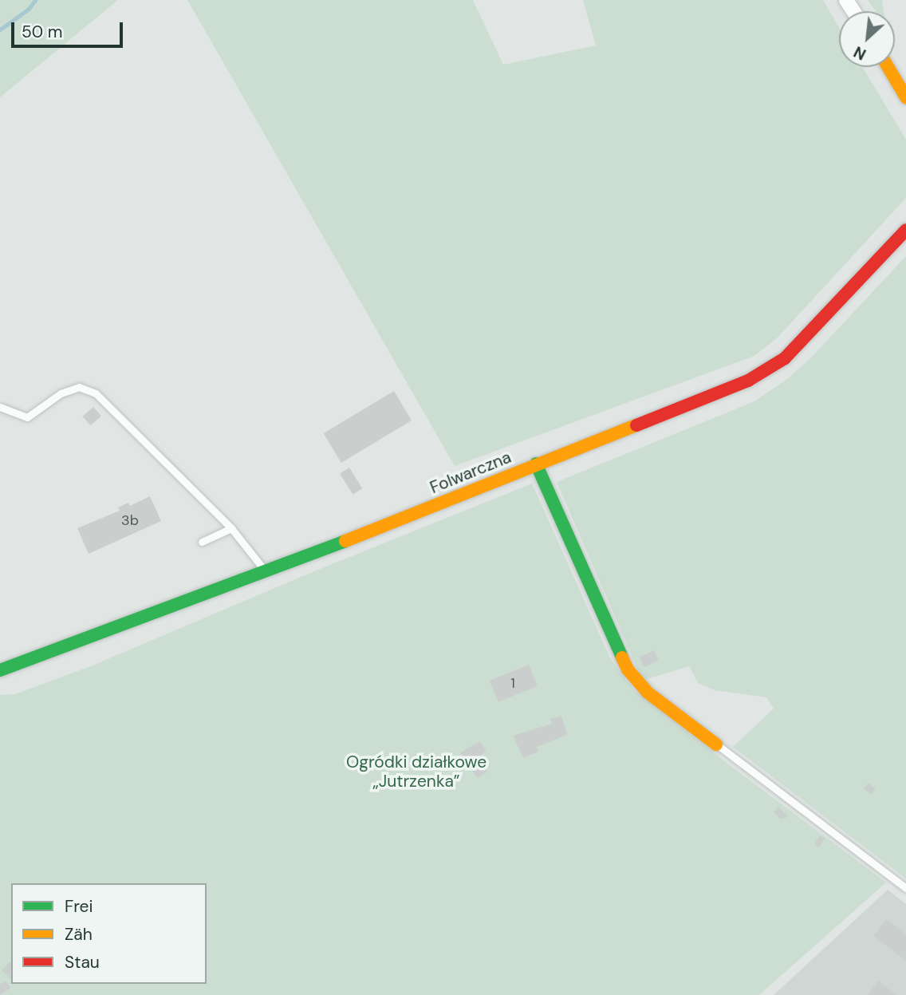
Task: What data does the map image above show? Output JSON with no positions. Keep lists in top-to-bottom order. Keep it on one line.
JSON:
{"streets":{"street":["Folwarczna"]},"parks":["Ogródki działkowe „Jutrzenka”"],"house_numbers":["3b","1"],"legend":["Frei","Zäh","Stau"],"scale_bar":"50 m","north":"bottom left"}
